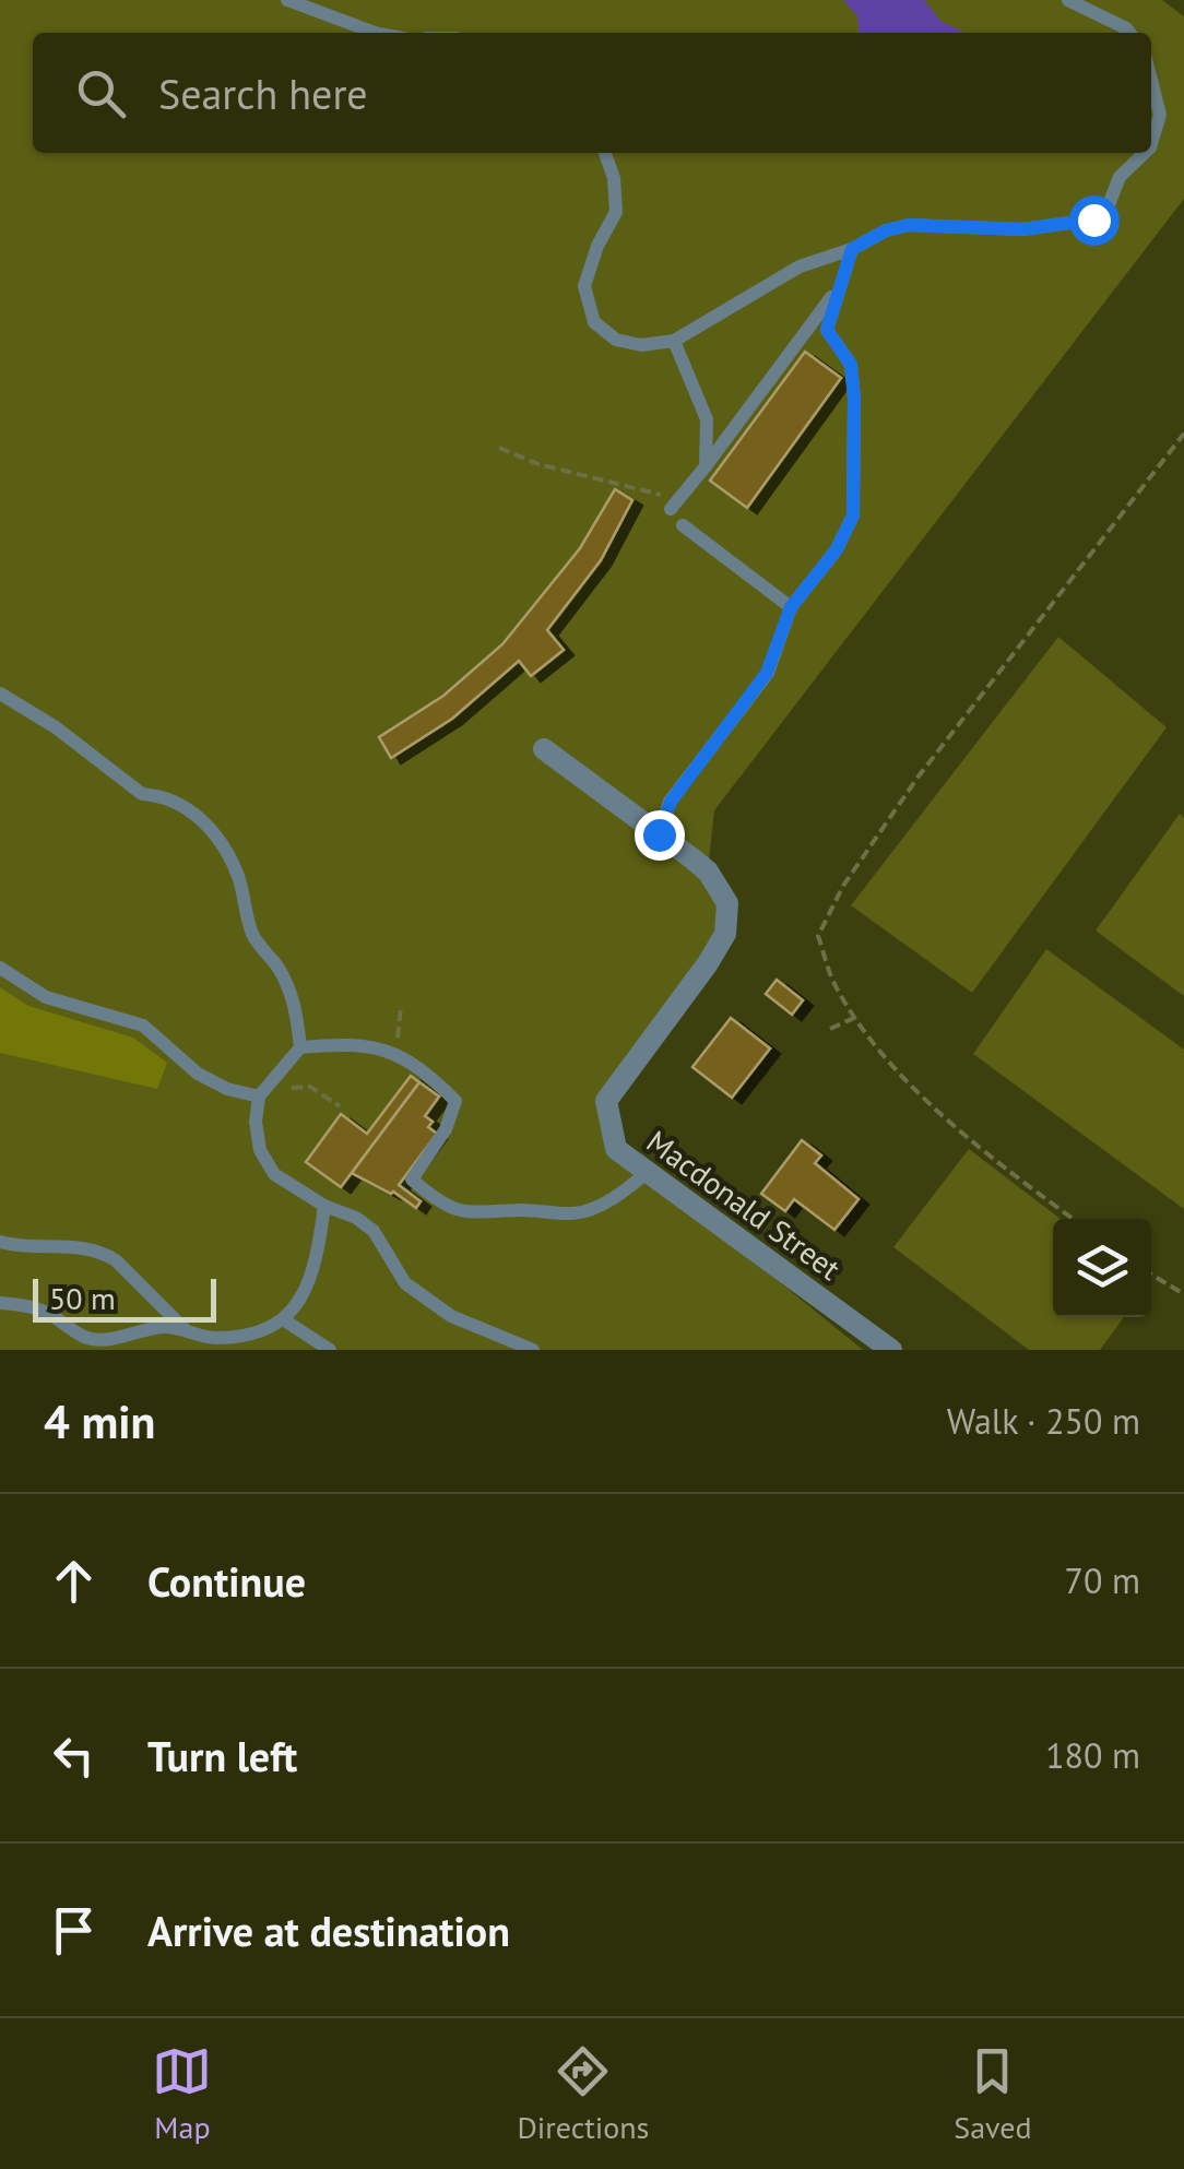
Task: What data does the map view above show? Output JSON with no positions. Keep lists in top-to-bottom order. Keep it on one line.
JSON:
{"streets":{"street":["Macdonald Street"]},"scale_bar":"50 m","page":{"search":"Search here","scale":"50 m","heading":["4 min","Walk · 250 m"],"list":[["Continue","70 m"],["Turn left","180 m"],"Arrive at destination"],"nav":["Map","Directions","Saved"]}}
